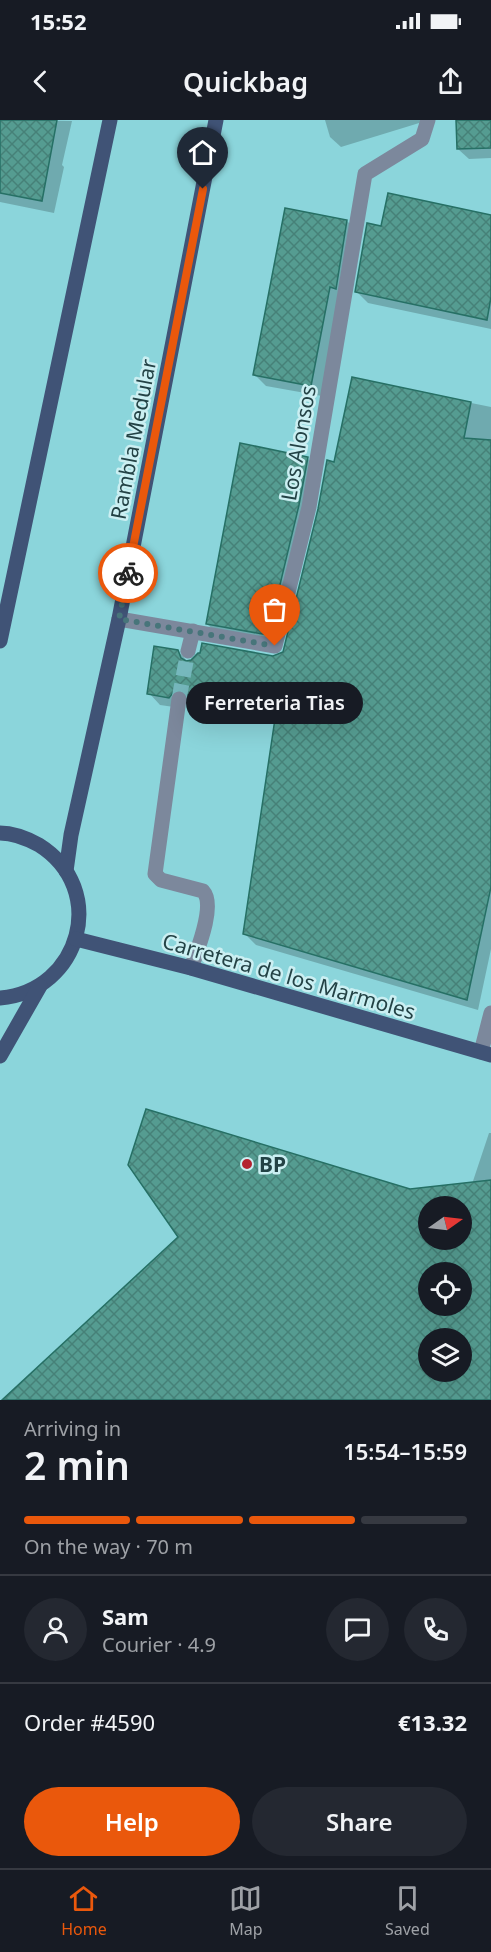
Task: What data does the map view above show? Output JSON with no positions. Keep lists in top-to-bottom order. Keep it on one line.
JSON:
{"streets":{"main road":["Rambla Medular","Carretera de los Marmoles"],"street":["Los Alonsos"]},"crossings":[["Rambla Medular","Los Alonsos"]],"places":["Ferreteria Tias","BP"],"north":"right","page":{"status":"15:52","header":"Quickbag","bubble":"Ferreteria Tias","heading":["2 min","Arriving in","15:54–15:59"],"panel":["Sam","Courier · 4.9","Order #4590","€13.32"],"bar":"On the way · 70 m","buttons":["Help","Share"],"tabs":["Home","Map","Saved"]}}
